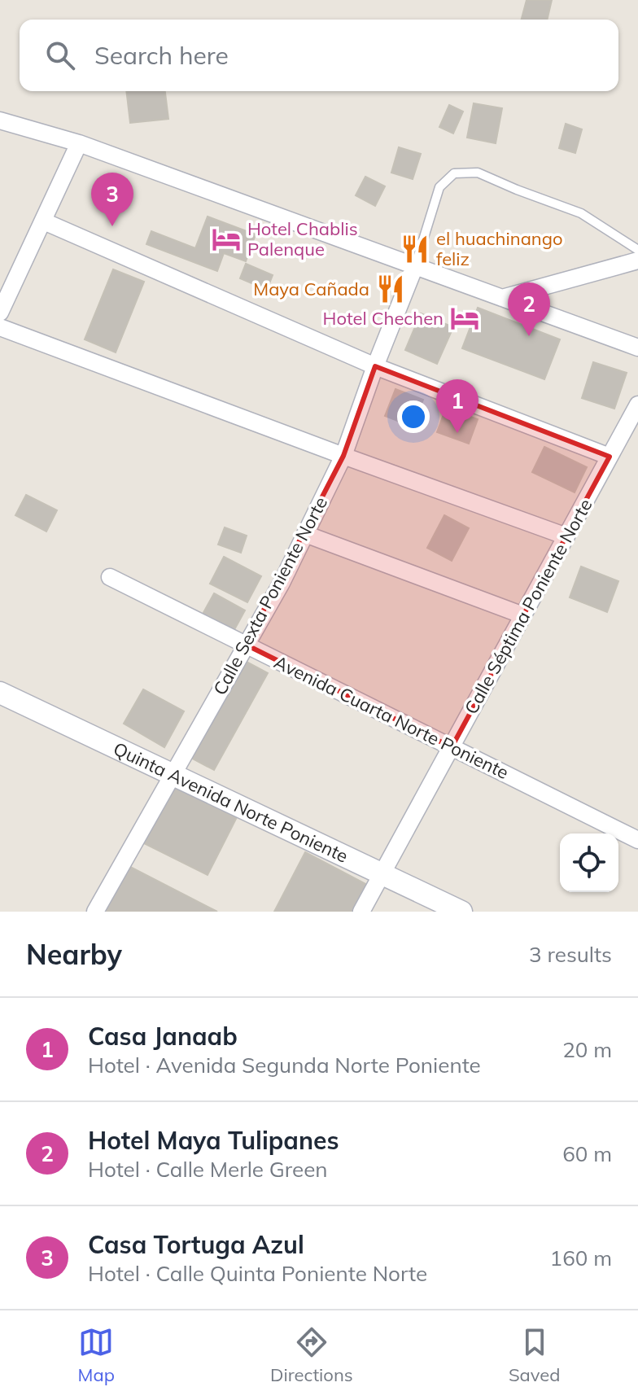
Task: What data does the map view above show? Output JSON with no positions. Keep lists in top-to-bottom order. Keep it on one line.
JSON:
{"streets":{"street":["Calle Sexta Poniente Norte","Calle Séptima Poniente Norte","Avenida Cuarta Norte Poniente","Quinta Avenida Norte Poniente"]},"crossings":[["Calle Sexta Poniente Norte","Avenida Cuarta Norte Poniente"],["Calle Sexta Poniente Norte","Quinta Avenida Norte Poniente"],["Calle Séptima Poniente Norte","Avenida Cuarta Norte Poniente"],["Calle Séptima Poniente Norte","Quinta Avenida Norte Poniente"]],"places":{"hotel":["Hotel Chablis Palenque","Hotel Chechen"],"restaurant":["el huachinango feliz","Maya Cañada"]},"page":{"search":"Search here","pins":["3","2","1"],"heading":["Nearby","3 results"],"list":[{"mark":"1","name":"Casa Janaab","note":"Hotel · Avenida Segunda Norte Poniente","value":"20 m"},{"mark":"2","name":"Hotel Maya Tulipanes","note":"Hotel · Calle Merle Green","value":"60 m"},{"mark":"3","name":"Casa Tortuga Azul","note":"Hotel · Calle Quinta Poniente Norte","value":"160 m"}],"nav":["Map","Directions","Saved"]}}
